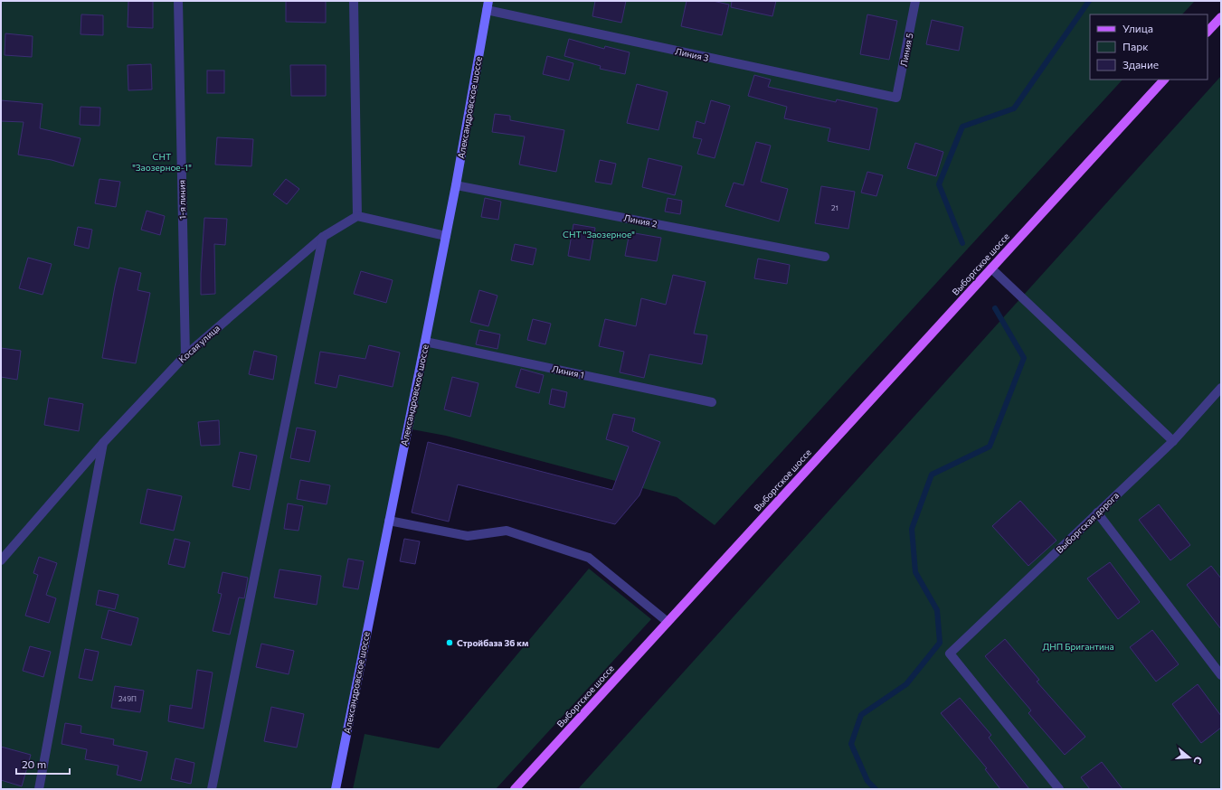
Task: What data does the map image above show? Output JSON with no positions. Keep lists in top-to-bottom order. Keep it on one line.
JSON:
{"streets":{"main road":["Выборгское шоссе"],"street":["Линия 5","Линия 3","Александровское шоссе","1-я линия","Линия 2","Косая улица","Линия 1","Выборгская дорога"]},"crossings":[["Линия 5","Линия 3"],["Линия 3","Александровское шоссе"],["Александровское шоссе","Линия 2"],["Александровское шоссе","Линия 1"],["1-я линия","Косая улица"]],"parks":["СНТ \"Заозерное-1\"","СНТ \"Заозерное\"","ДНП Бригантина"],"places":["Стройбаза 36 км"],"house_numbers":["21","249П"],"legend":["Улица","Парк","Здание"],"scale_bar":"20 m","north":"right"}
